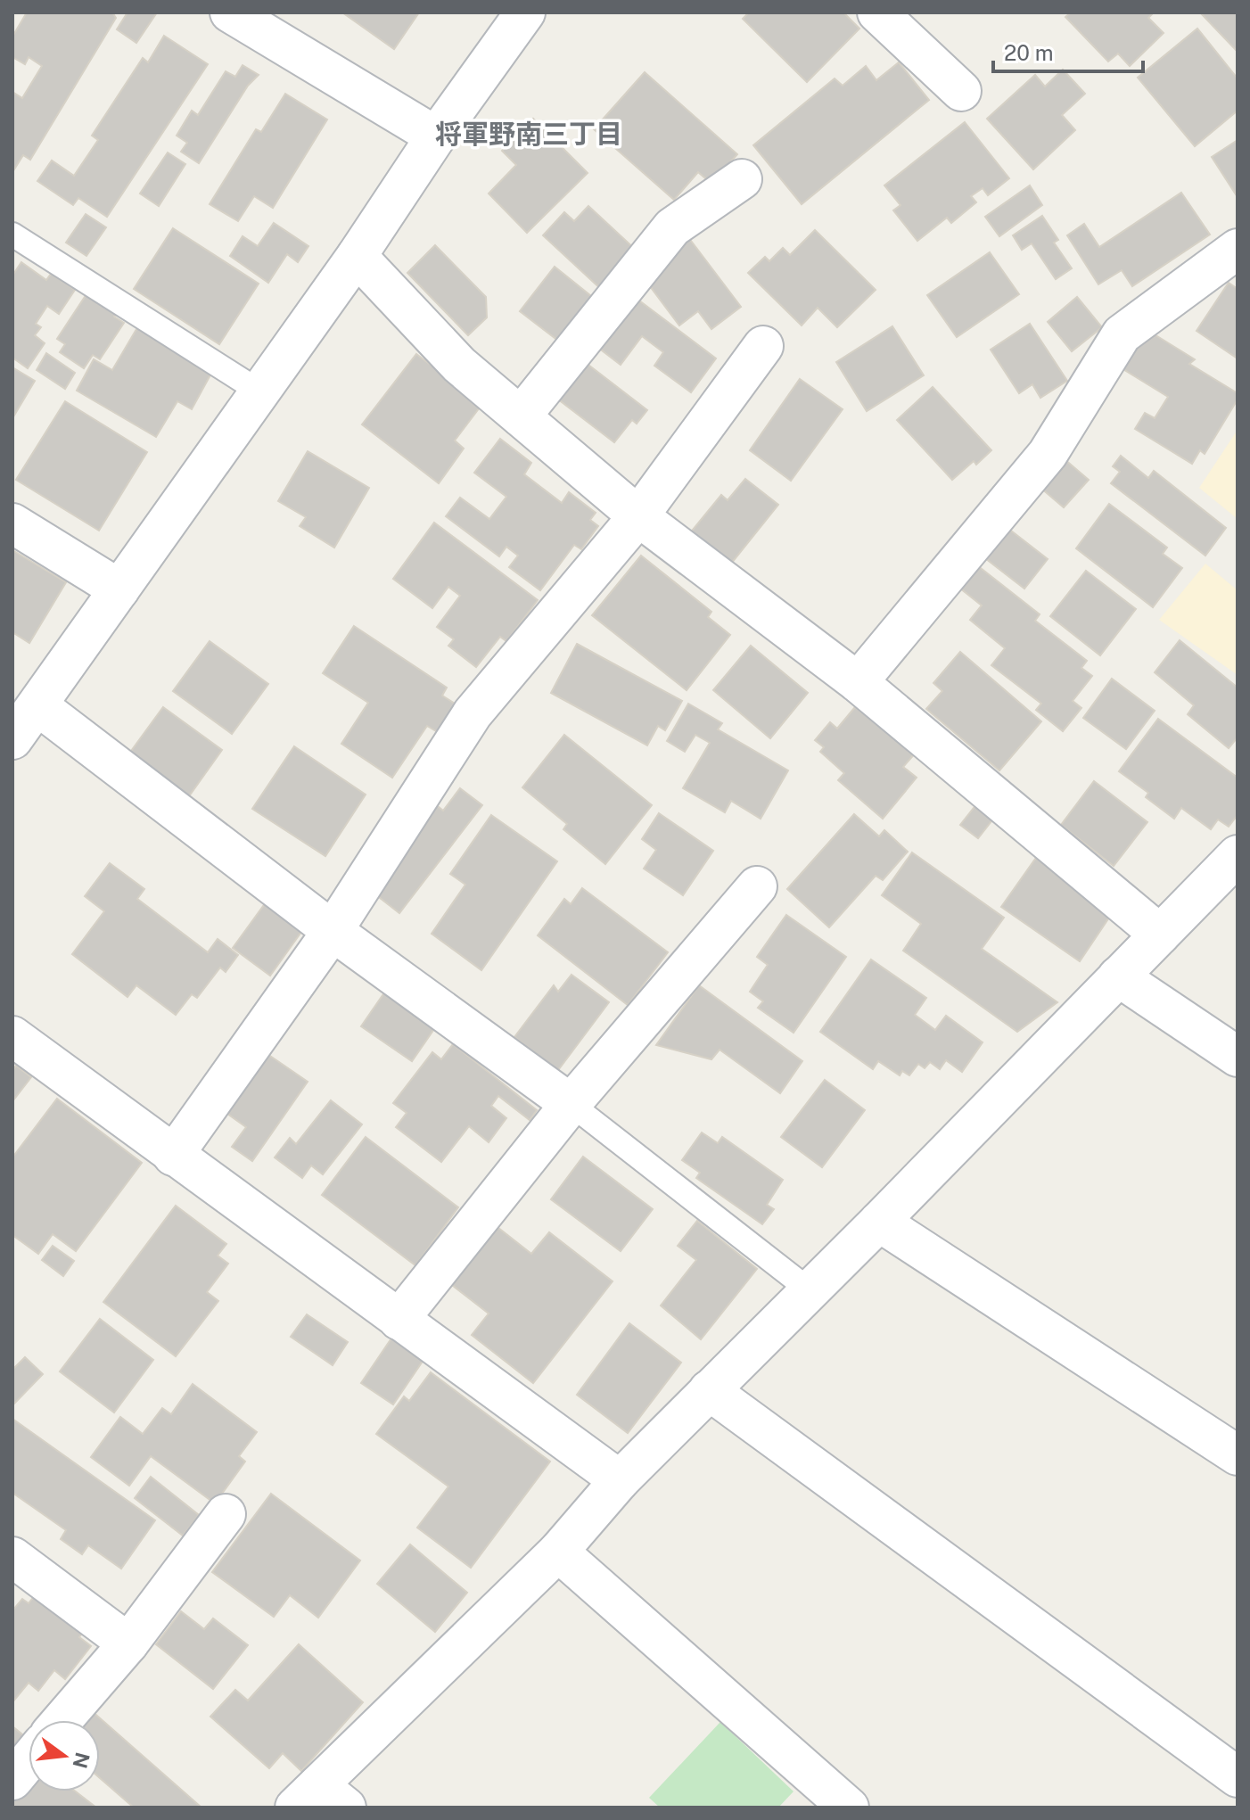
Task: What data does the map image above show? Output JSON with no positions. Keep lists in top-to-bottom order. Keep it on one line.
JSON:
{"districts":["将軍野南三丁目"],"scale_bar":"20 m","north":"right"}
